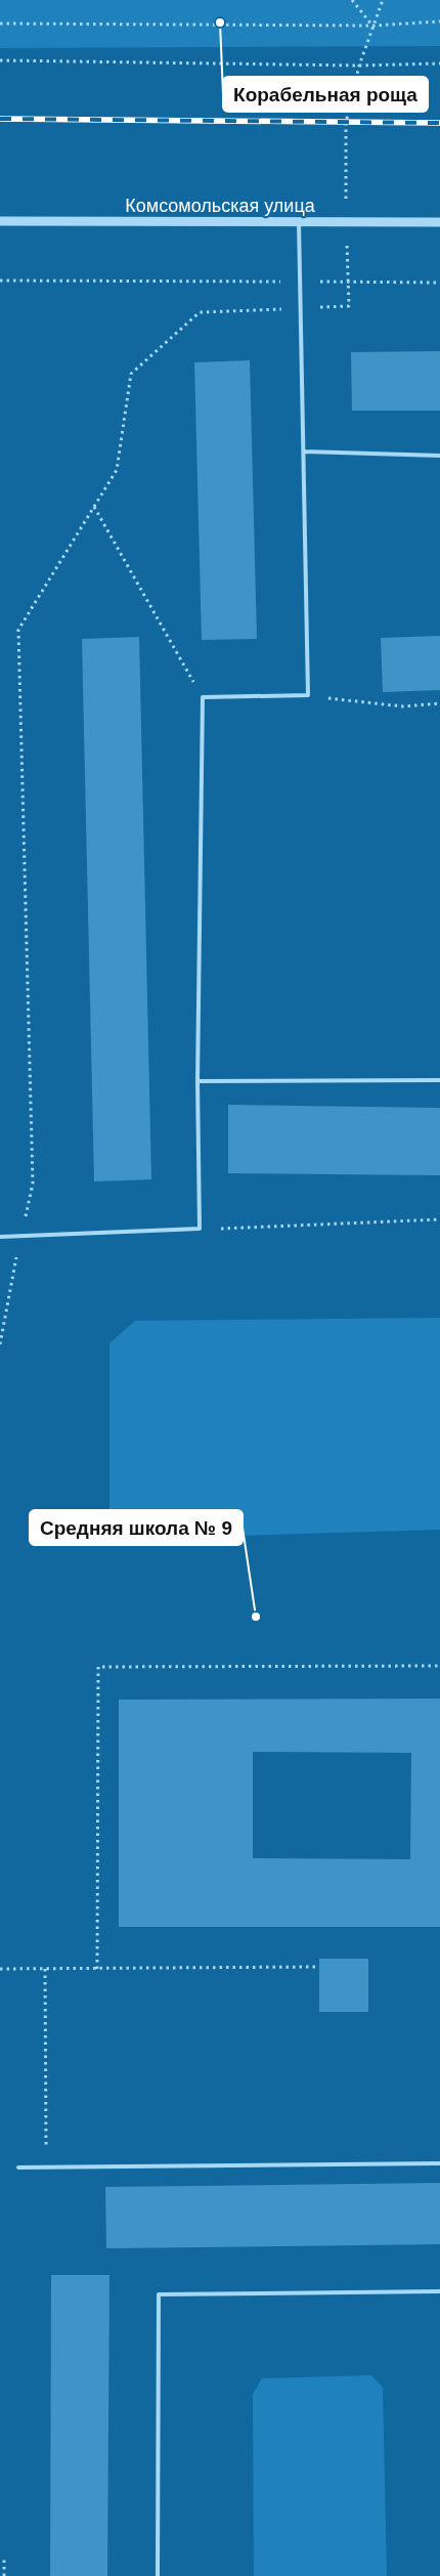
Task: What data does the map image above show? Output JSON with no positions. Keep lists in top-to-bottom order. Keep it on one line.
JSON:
{"streets":{"street":["Комсомольская улица"]},"places":["Корабельная роща","Средняя школа № 9"]}
